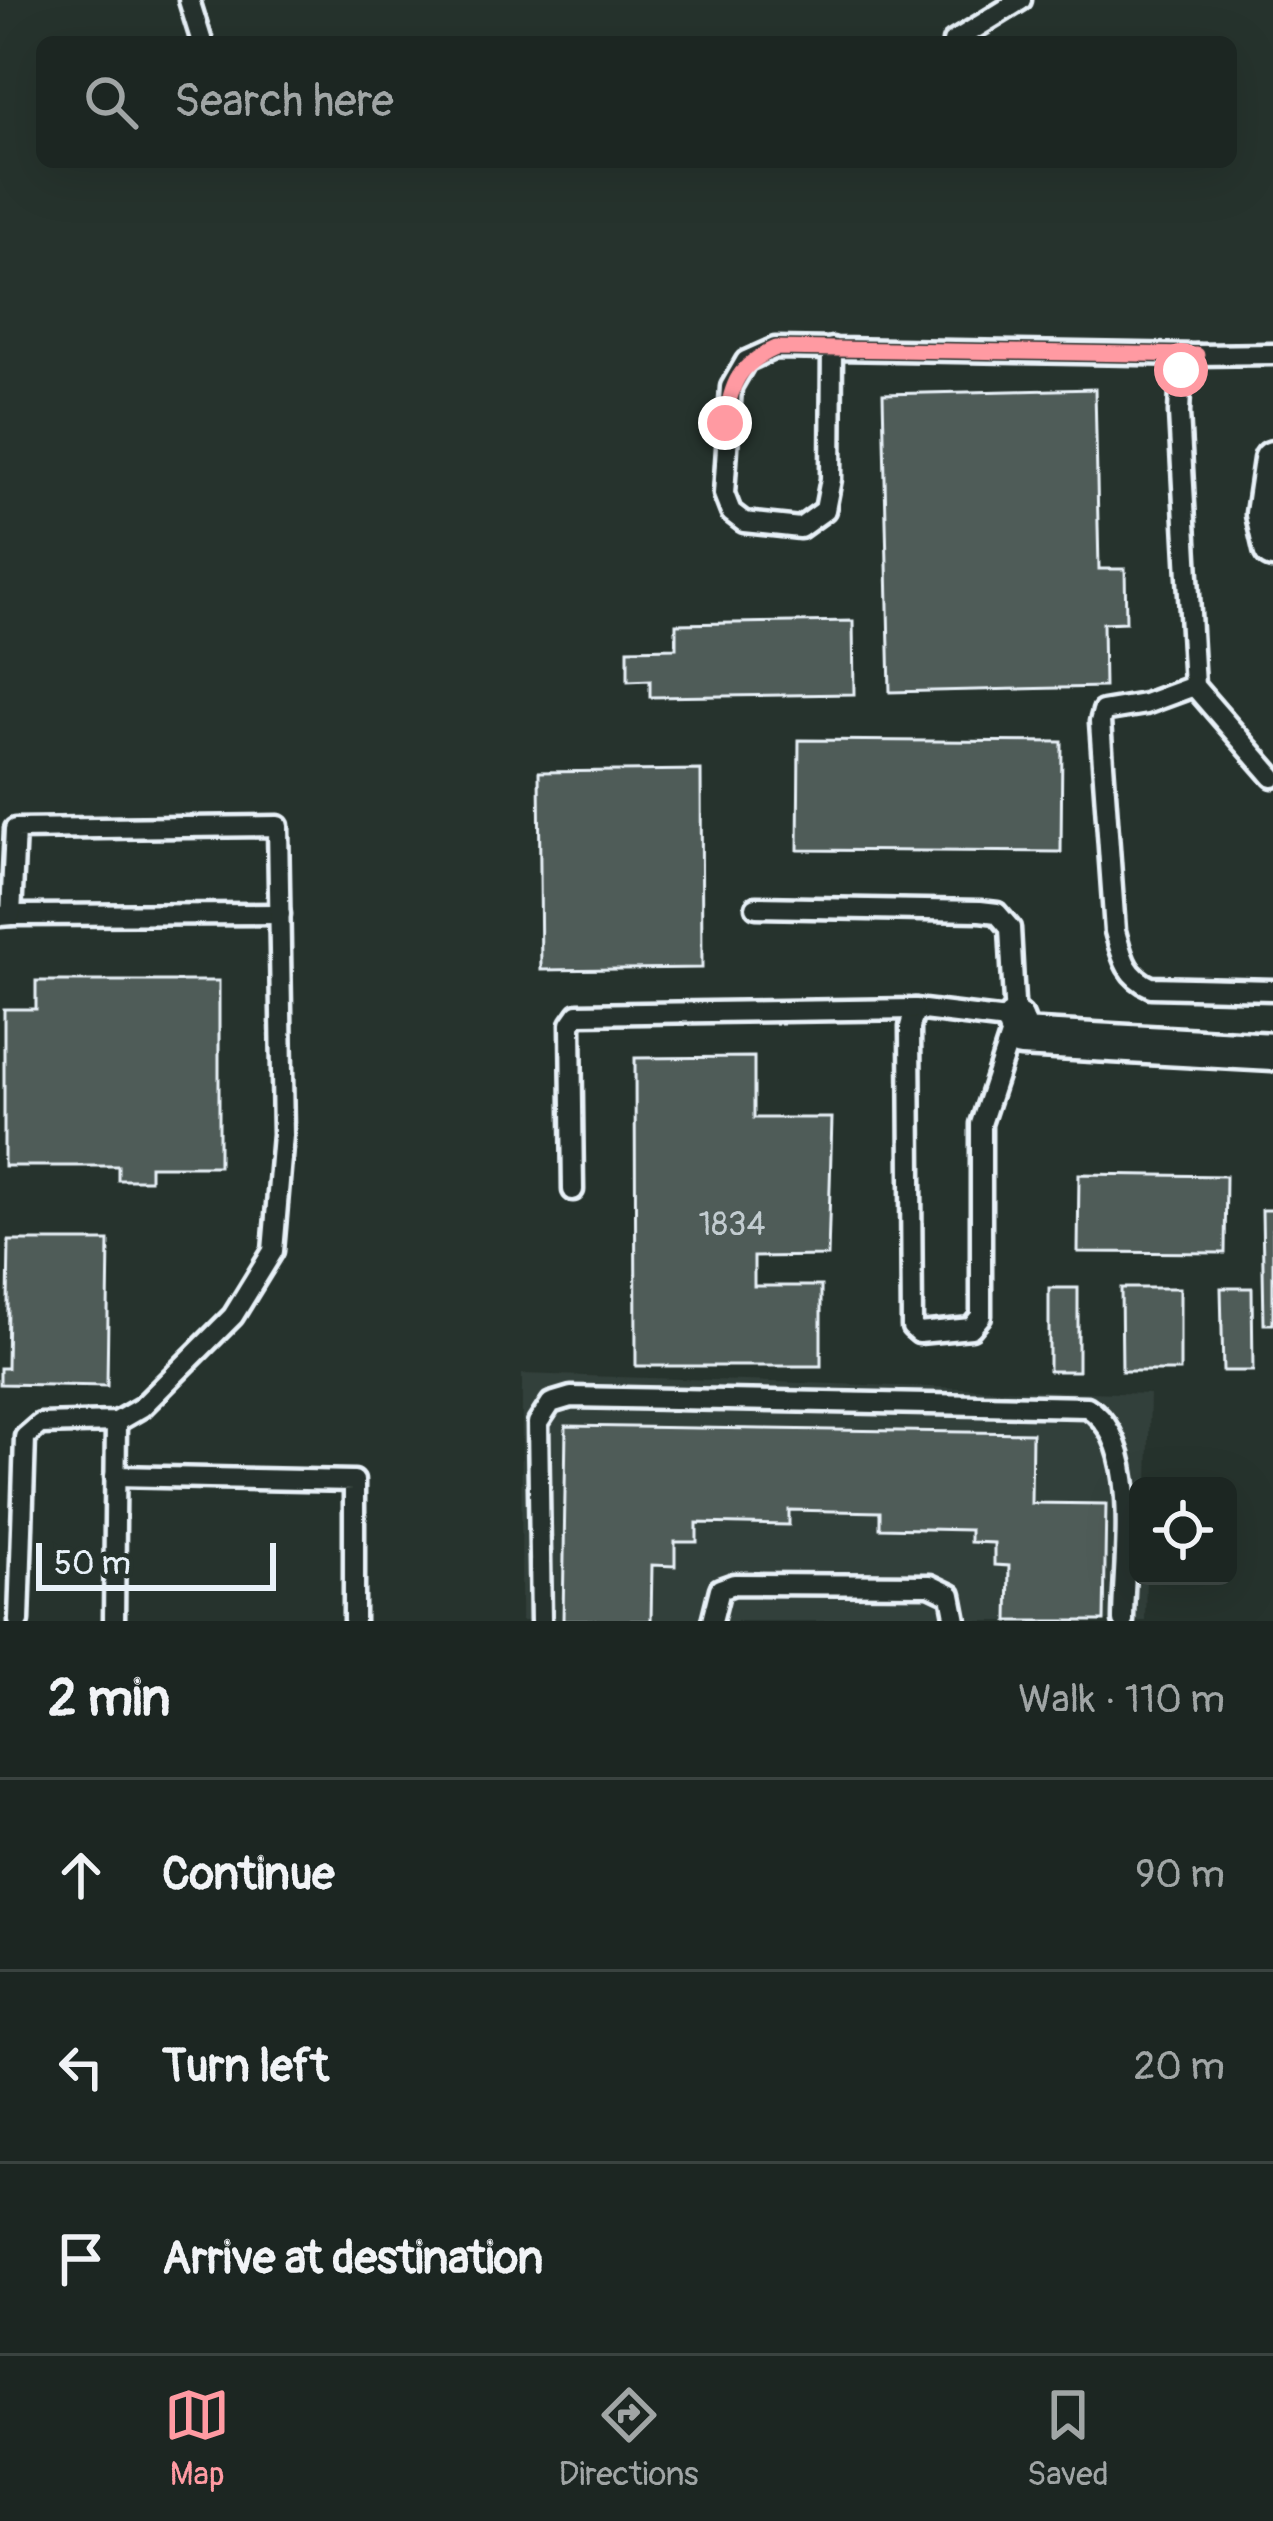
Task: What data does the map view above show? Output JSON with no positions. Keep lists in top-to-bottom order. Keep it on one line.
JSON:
{"house_numbers":["1834"],"scale_bar":"50 m","page":{"search":"Search here","scale":"50 m","heading":["2 min","Walk · 110 m"],"list":[["Continue","90 m"],["Turn left","20 m"],"Arrive at destination"],"nav":["Map","Directions","Saved"]}}
